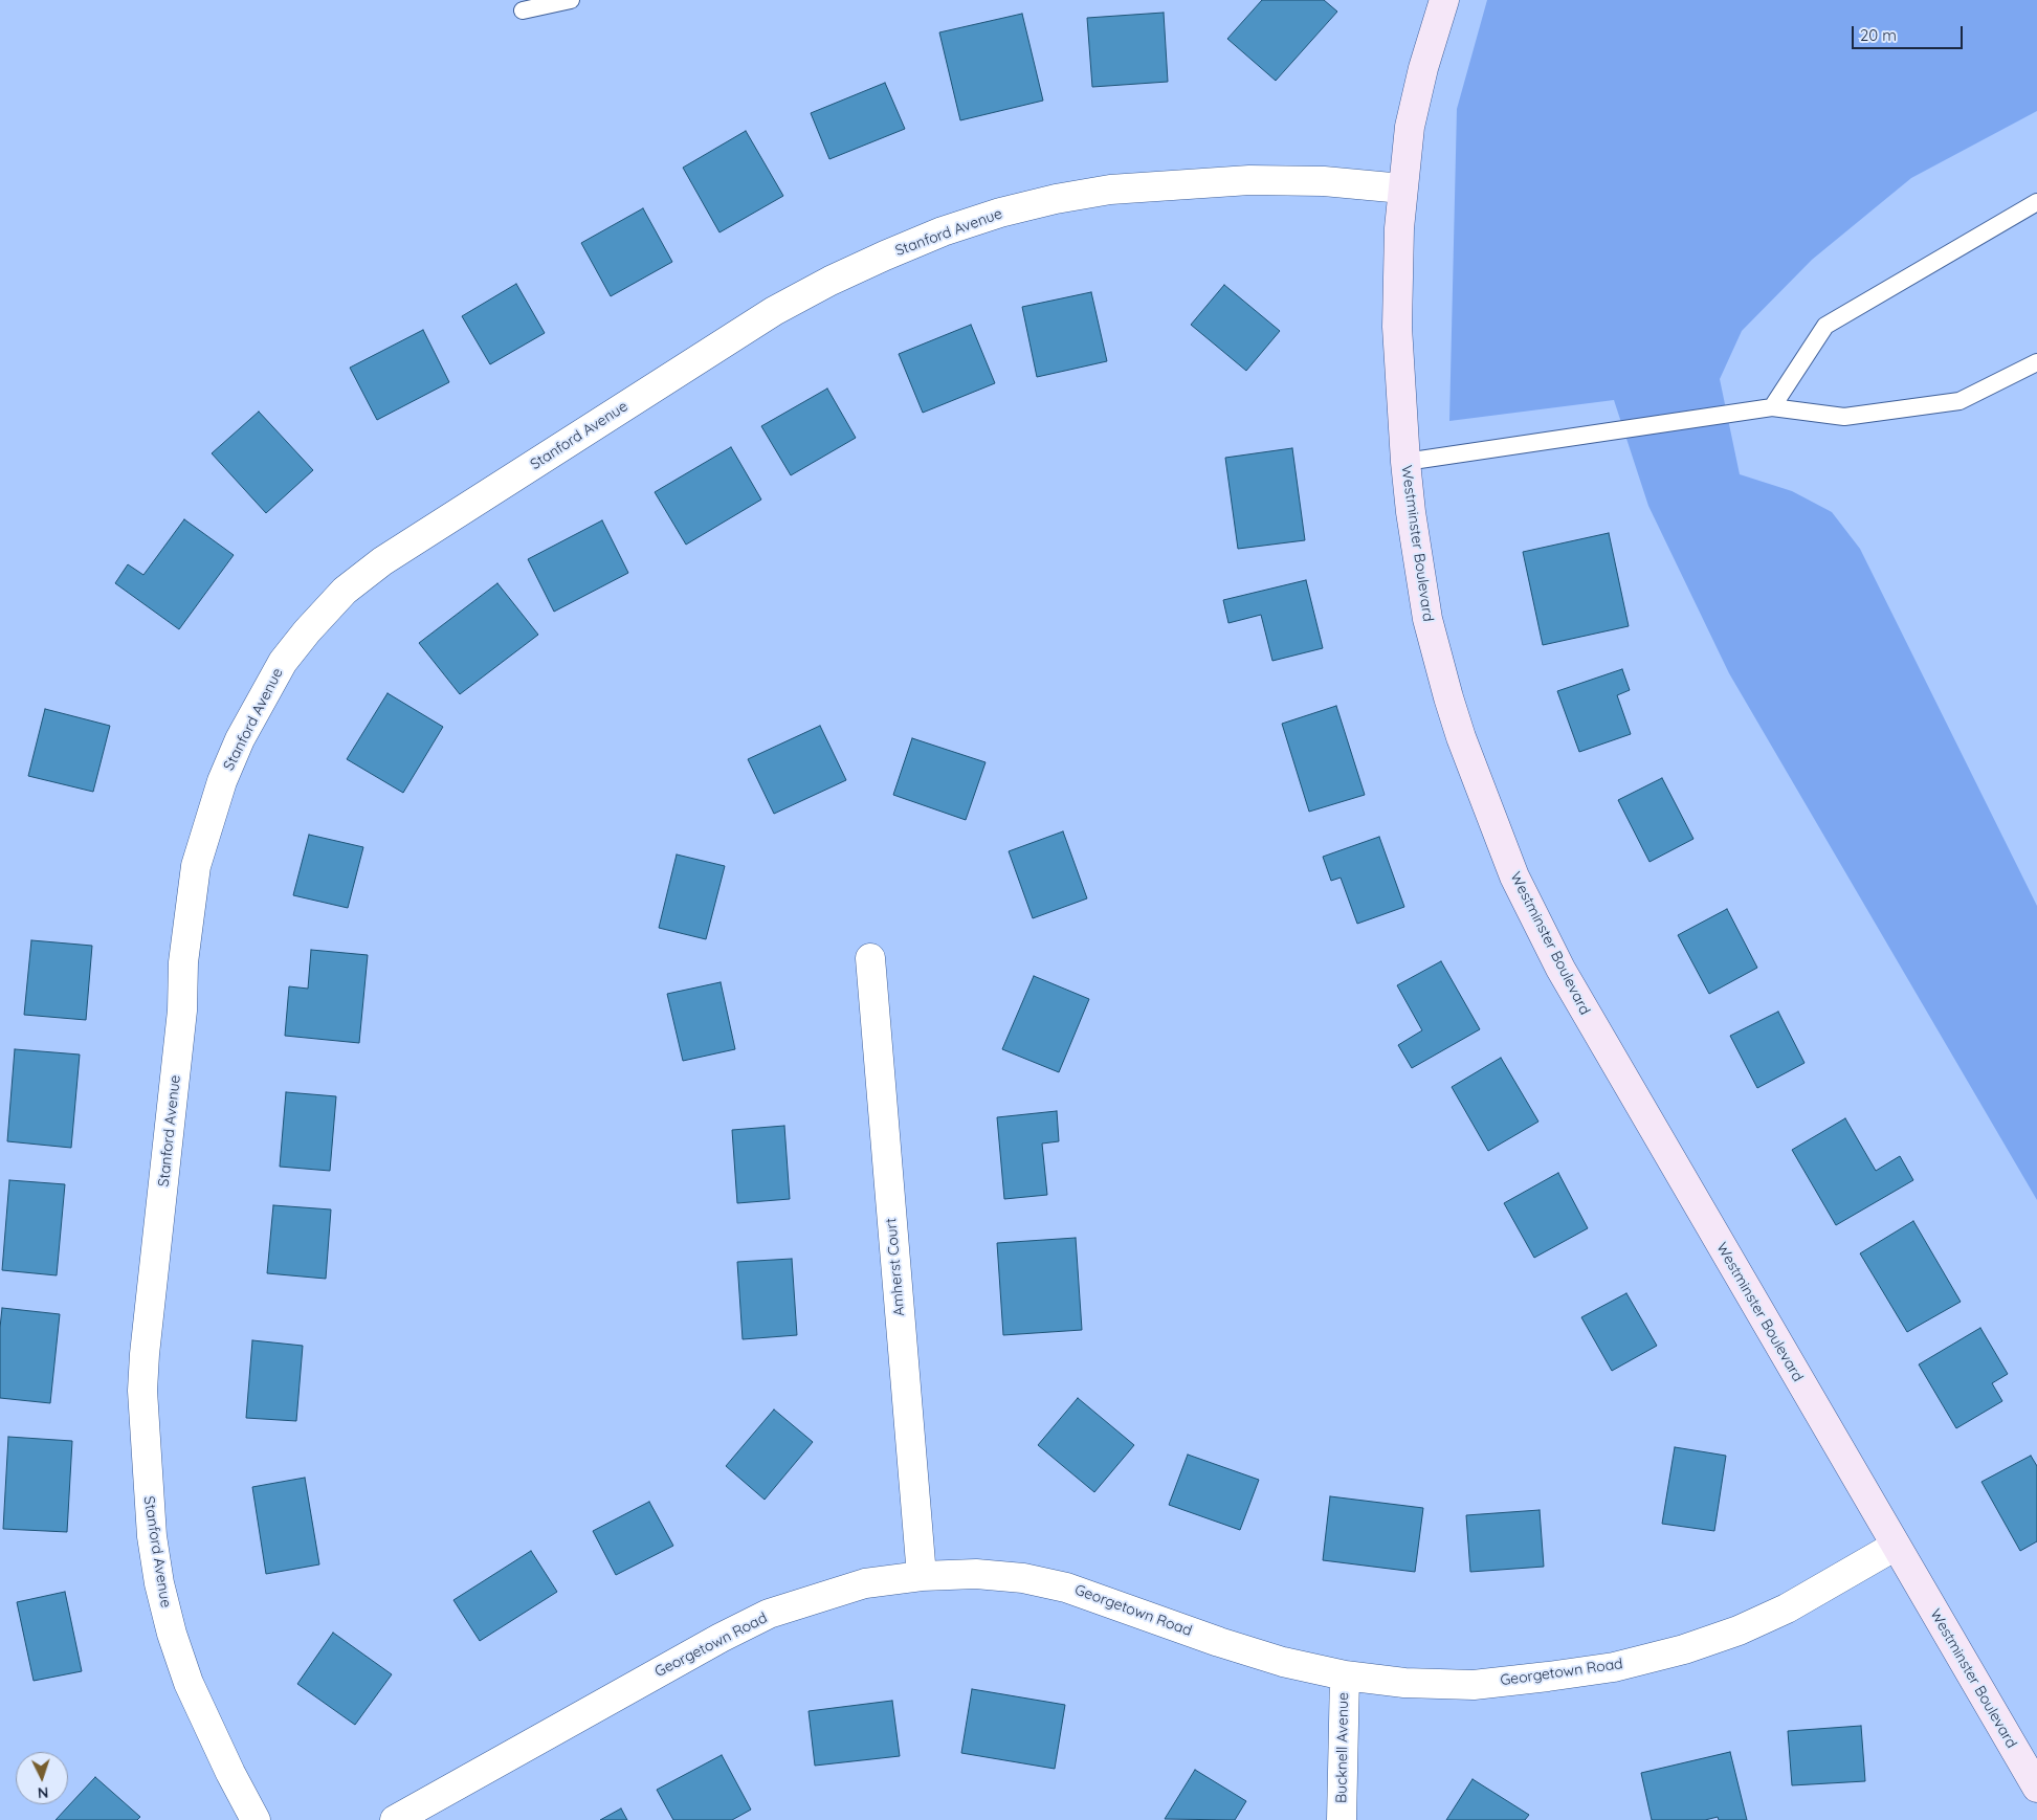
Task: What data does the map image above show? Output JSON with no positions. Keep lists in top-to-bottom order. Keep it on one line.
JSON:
{"streets":{"street":["Stanford Avenue","Westminster Boulevard","Amherst Court","Georgetown Road","Bucknell Avenue"]},"crossings":[["Stanford Avenue","Westminster Boulevard"],["Westminster Boulevard","Georgetown Road"],["Amherst Court","Georgetown Road"],["Georgetown Road","Bucknell Avenue"]],"scale_bar":"20 m","north":"bottom"}
